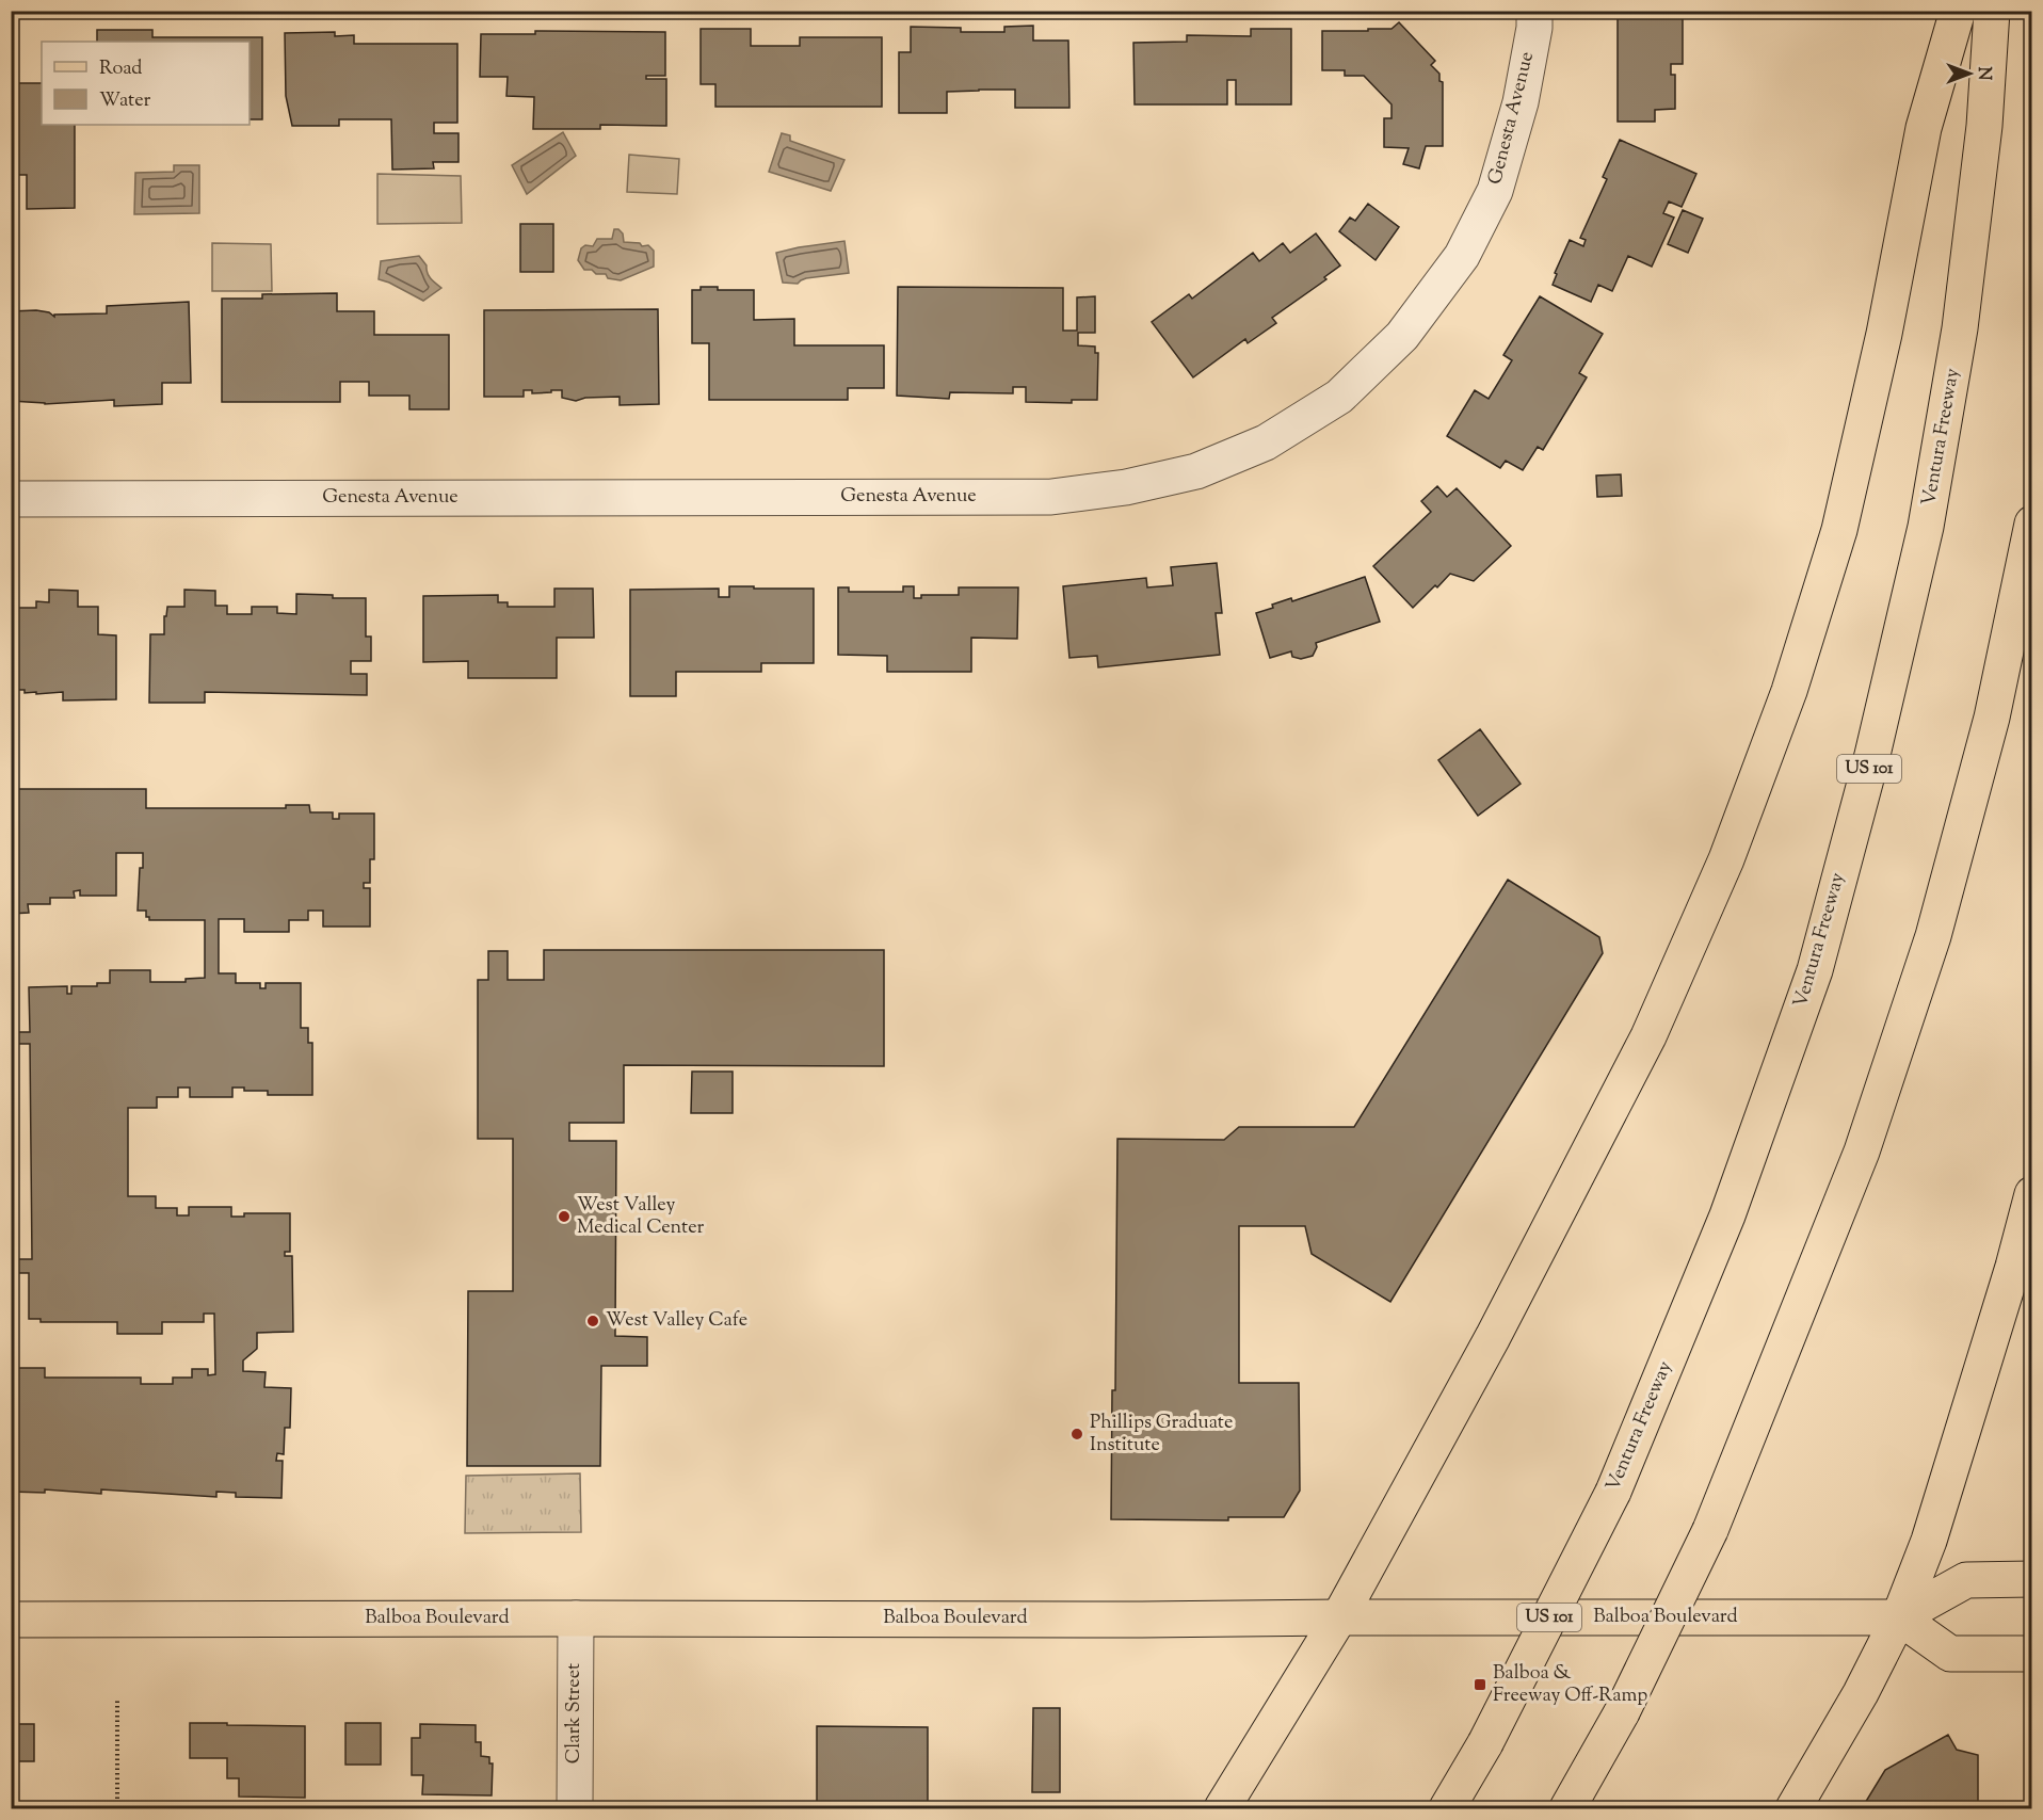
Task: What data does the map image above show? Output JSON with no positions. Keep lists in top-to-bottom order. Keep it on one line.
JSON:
{"streets":{"main road":["Ventura Freeway","US 101","Balboa Boulevard"],"street":["Genesta Avenue","Clark Street"]},"crossings":[["Balboa Boulevard","Clark Street"]],"places":{"other":["West Valley Medical Center","West Valley Cafe","Phillips Graduate Institute"],"transit":["Balboa & Freeway Off-Ramp"]},"legend":["Road","Water"],"north":"right"}
